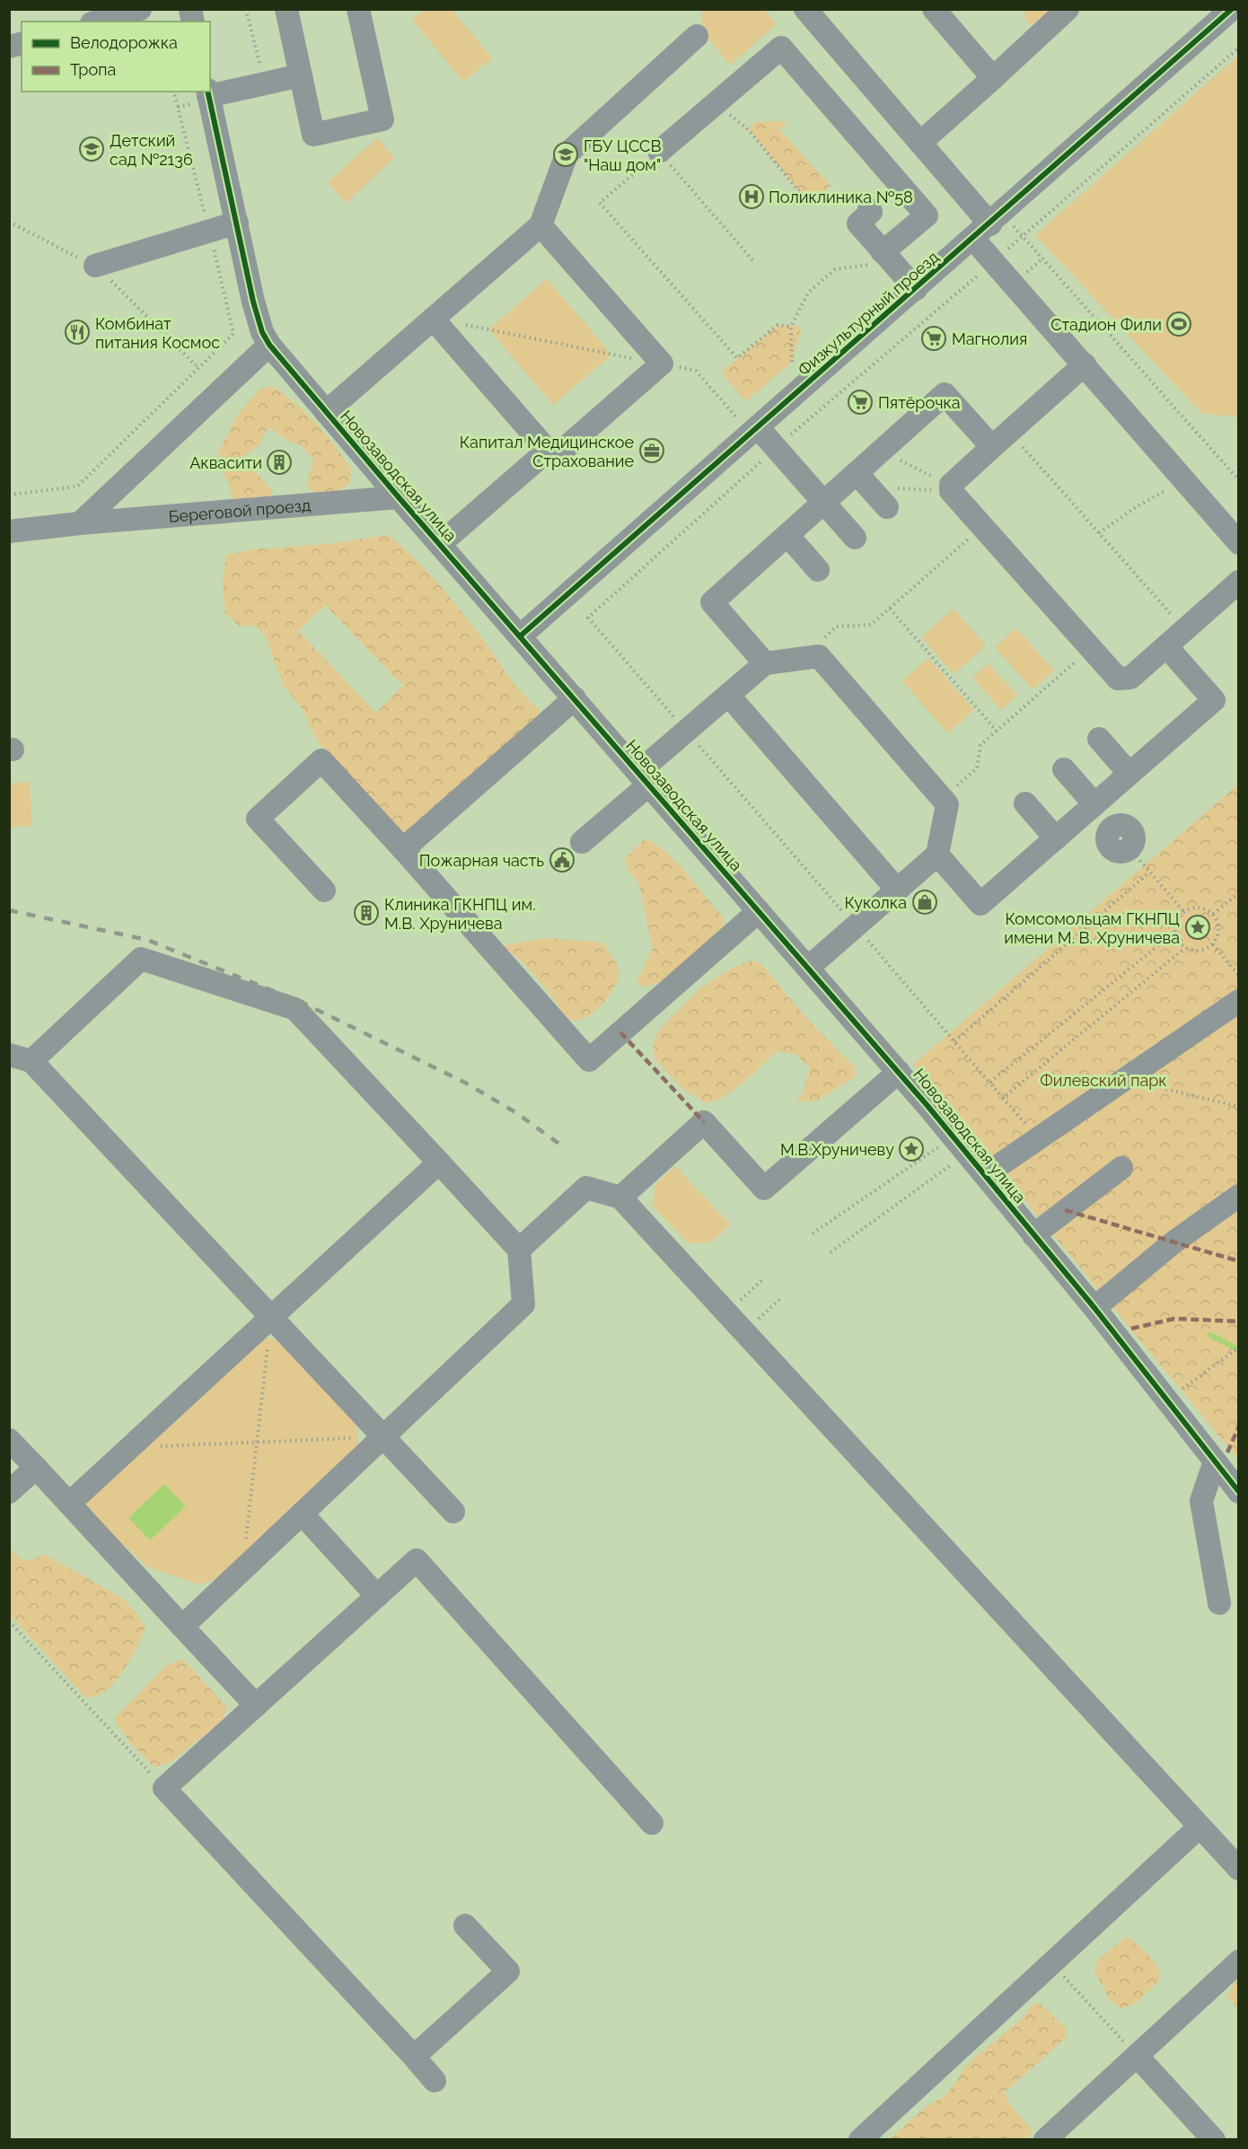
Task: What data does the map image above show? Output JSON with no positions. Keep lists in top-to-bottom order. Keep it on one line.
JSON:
{"streets":{"street":["Физкультурный проезд","Новозаводская улица","Береговой проезд"]},"crossings":[["Физкультурный проезд","Новозаводская улица"],["Новозаводская улица","Береговой проезд"]],"parks":["Филевский парк"],"places":{"school or university":["Детский сад №2136","ГБУ ЦССВ \"Наш дом\""],"hospital":["Поликлиника №58"],"sports":["Стадион Фили"],"restaurant":["Комбинат питания Космос"],"supermarket":["Магнолия","Пятёрочка"],"office":["Капитал Медицинское Страхование"],"building":["Аквасити","Клиника ГКНПЦ им. М.В. Хруничева"],"public building":["Пожарная часть"],"shop":["Куколка"],"place":["Комсомольцам ГКНПЦ имени М. В. Хруничева","М.В.Хруничеву"]},"legend":["Велодорожка","Тропа"]}
